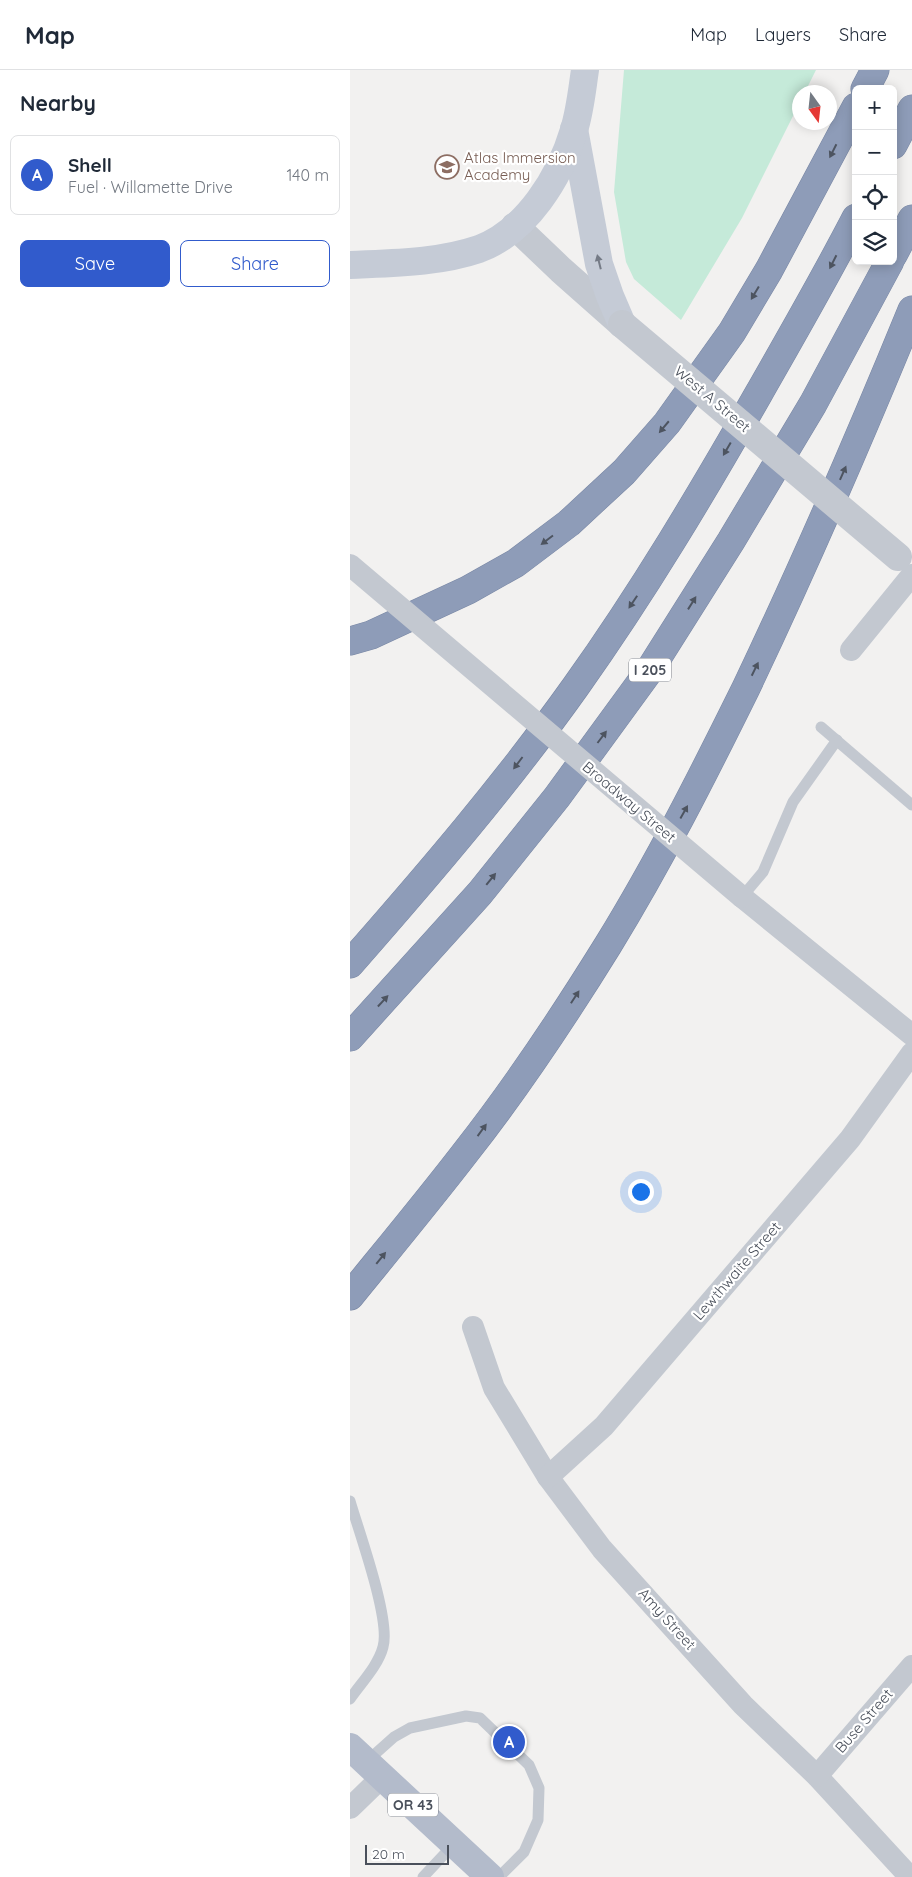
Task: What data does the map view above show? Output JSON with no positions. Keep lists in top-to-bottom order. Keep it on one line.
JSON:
{"streets":{"highway":["I 205"],"main road":["OR 43"],"street":["West A Street","Broadway Street","Lewthwaite Street","Amy Street","Buse Street"]},"crossings":[["Lewthwaite Street","Amy Street"],["Amy Street","Buse Street"]],"places":{"school or university":["Atlas Immersion Academy"]},"scale_bar":"20 m","north":"bottom","page":{"header":"Map","nav":["Map","Layers","Share"],"heading":"Nearby","map_buttons":["+","−"],"list":[{"mark":"A","name":"Shell","note":"Fuel · Willamette Drive","value":"140 m"}],"buttons":["Save","Share"],"pins":"A","scale":"20 m"}}
